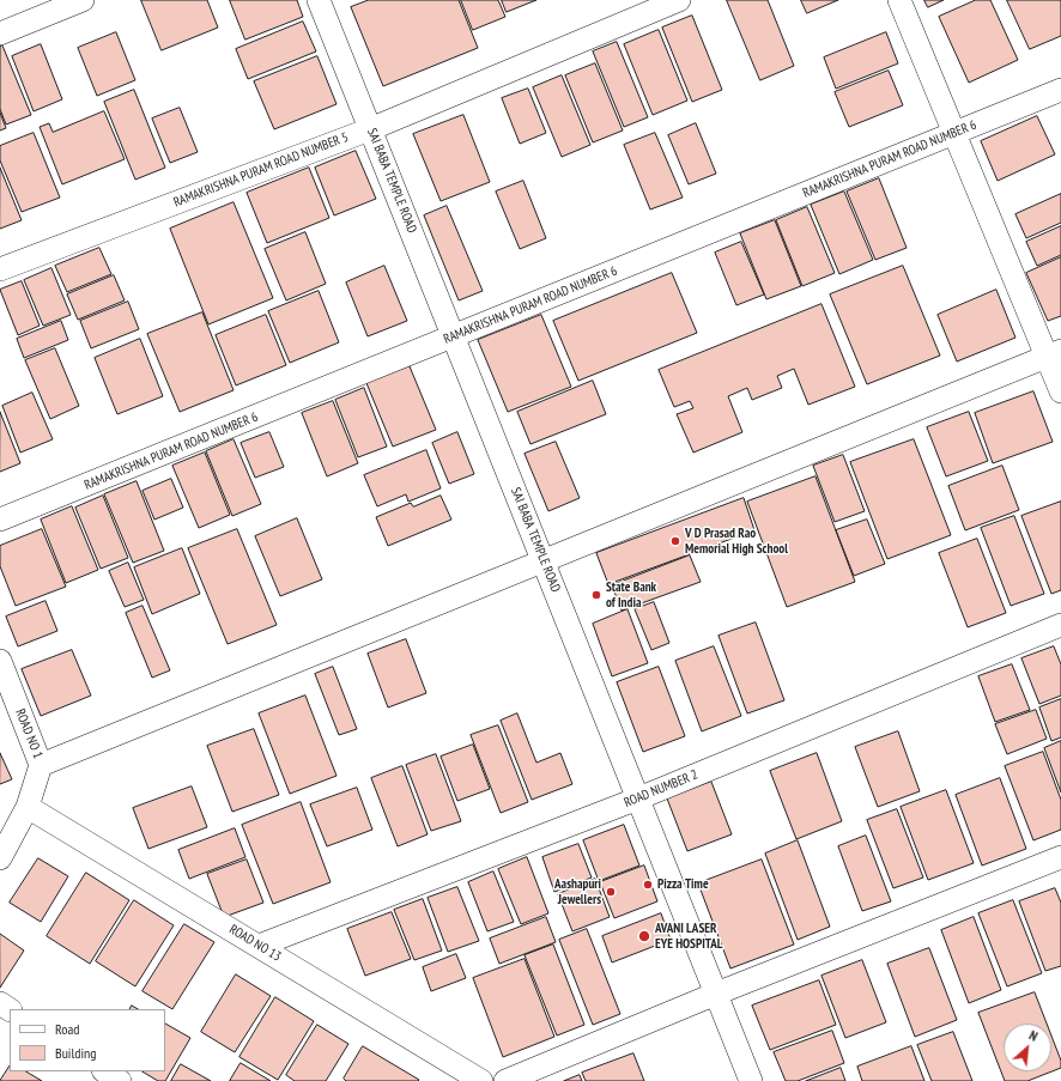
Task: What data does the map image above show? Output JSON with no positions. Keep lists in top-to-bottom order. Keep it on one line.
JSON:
{"streets":{"street":["RAMAKRISHNA PURAM ROAD NUMBER 6","RAMAKRISHNA PURAM ROAD NUMBER 5","SAI BABA TEMPLE ROAD","ROAD NO 1","ROAD NUMBER 2","ROAD NO 13"]},"crossings":[["RAMAKRISHNA PURAM ROAD NUMBER 6","SAI BABA TEMPLE ROAD"],["RAMAKRISHNA PURAM ROAD NUMBER 5","SAI BABA TEMPLE ROAD"],["SAI BABA TEMPLE ROAD","ROAD NUMBER 2"],["ROAD NO 1","ROAD NO 13"],["ROAD NUMBER 2","ROAD NO 13"]],"places":["V D Prasad Rao Memorial High School","State Bank of India","Pizza Time","Aashapuri Jewellers","AVANI LASER EYE HOSPITAL"],"legend":["Road","Building"],"north":"top right"}
